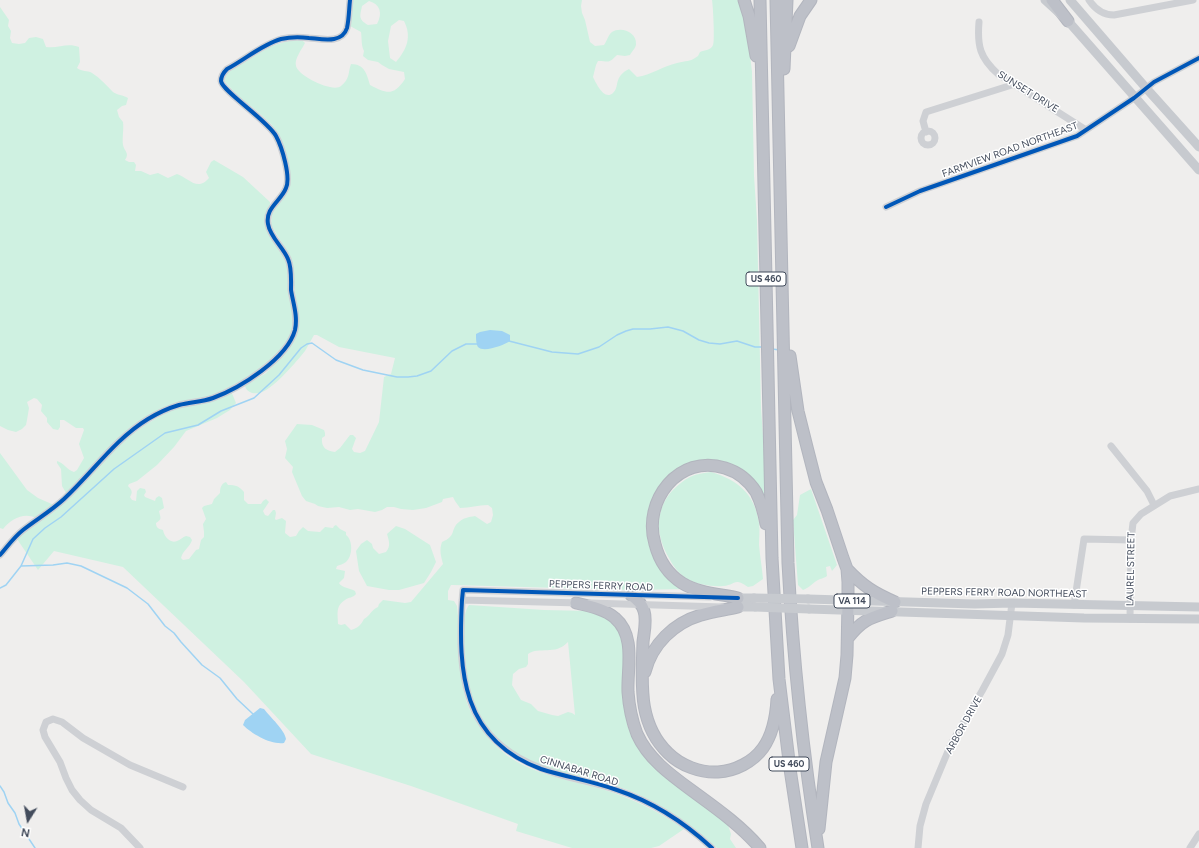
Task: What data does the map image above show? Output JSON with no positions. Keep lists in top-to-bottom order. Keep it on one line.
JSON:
{"streets":{"highway":["US 460"],"main road":["PEPPERS FERRY ROAD","PEPPERS FERRY ROAD NORTHEAST","VA 114"],"street":["SUNSET DRIVE","FARMVIEW ROAD NORTHEAST","LAUREL STREET","ARBOR DRIVE","CINNABAR ROAD"]},"crossings":[["SUNSET DRIVE","FARMVIEW ROAD NORTHEAST"],["LAUREL STREET","PEPPERS FERRY ROAD NORTHEAST"],["PEPPERS FERRY ROAD","PEPPERS FERRY ROAD NORTHEAST"],["PEPPERS FERRY ROAD","CINNABAR ROAD"],["PEPPERS FERRY ROAD NORTHEAST","ARBOR DRIVE"]],"north":"bottom"}
